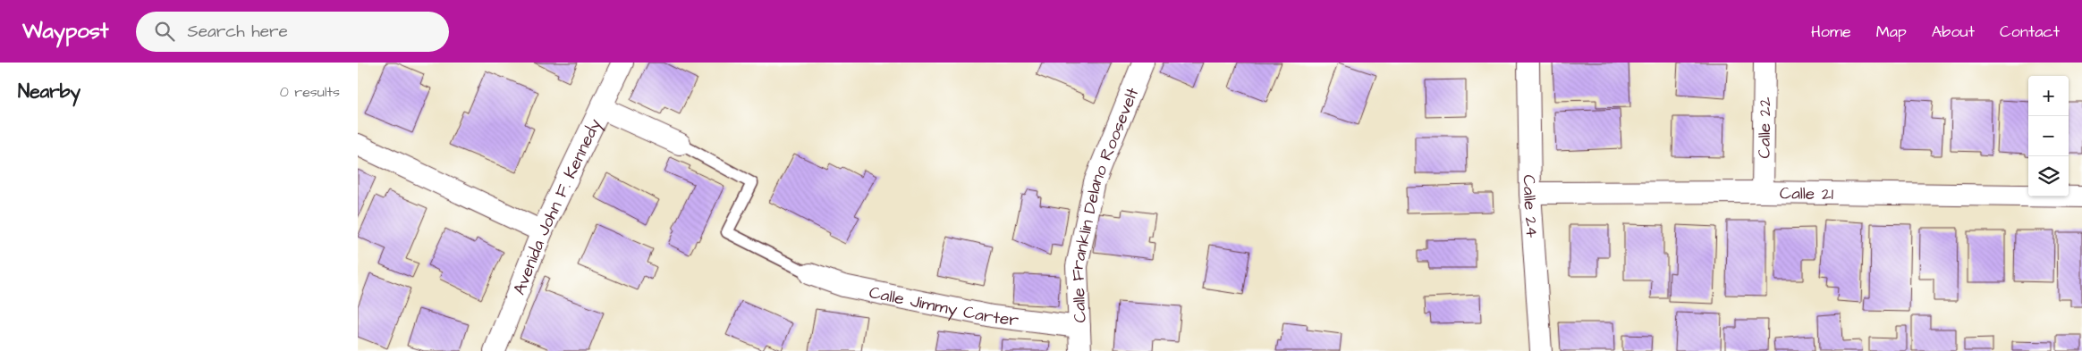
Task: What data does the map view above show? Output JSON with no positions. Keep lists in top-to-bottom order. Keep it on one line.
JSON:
{"streets":{"street":["Calle 22","Calle 21","Avenida John F. Kennedy","Calle Franklin Delano Roosevelt","Calle 24","Calle Jimmy Carter"]},"crossings":[["Calle 22","Calle 21"],["Calle 21","Calle 24"],["Calle Franklin Delano Roosevelt","Calle Jimmy Carter"]],"page":{"header":"Waypost","search":"Search here","nav":["Home","Map","About","Contact"],"heading":["Nearby","0 results"],"map_buttons":["+","−"]}}
